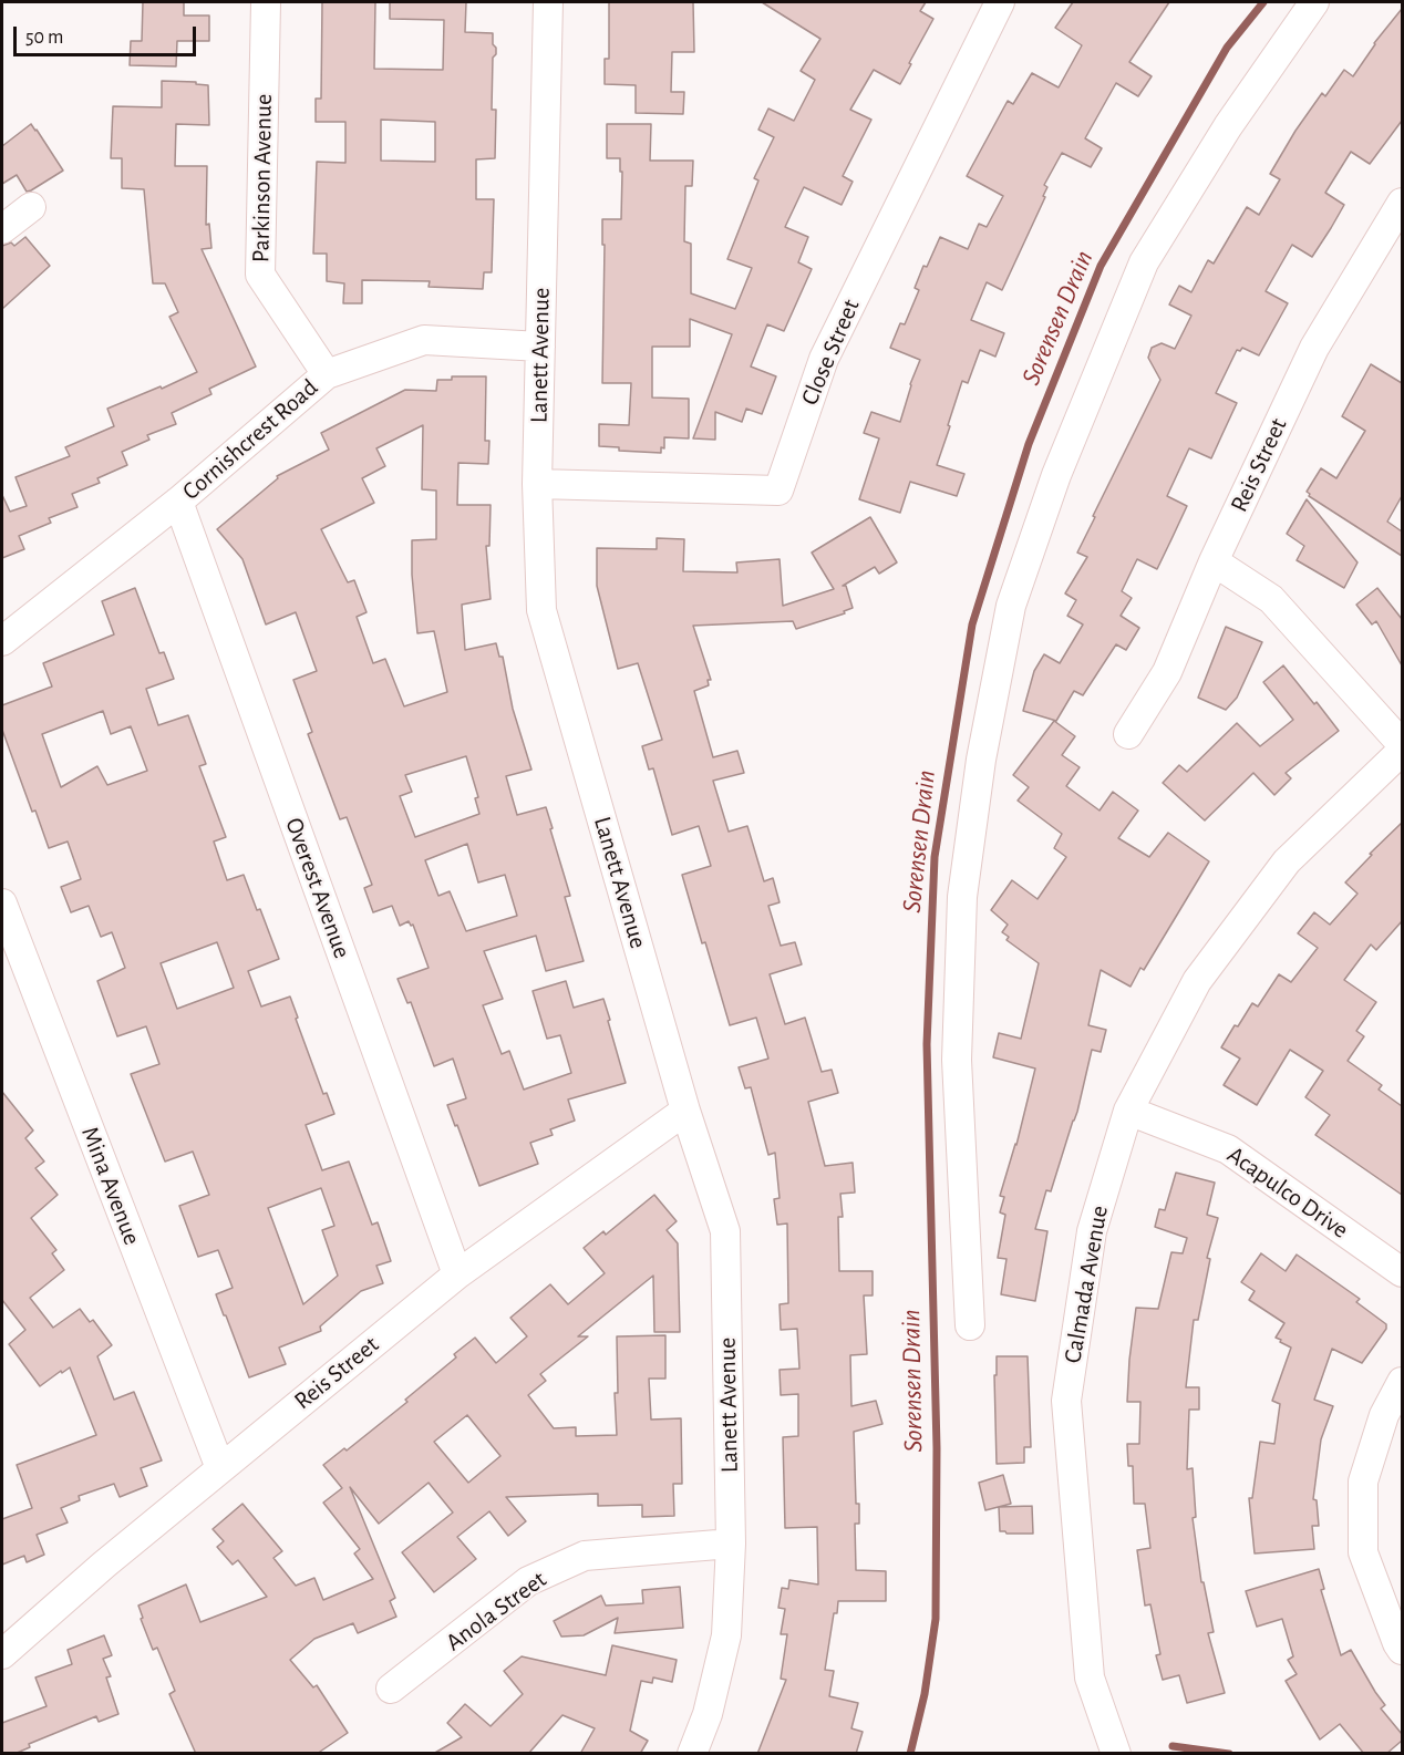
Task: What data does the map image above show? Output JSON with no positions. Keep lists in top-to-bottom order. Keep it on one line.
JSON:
{"streets":{"street":["Parkinson Avenue","Close Street","Lanett Avenue","Cornishcrest Road","Reis Street","Overest Avenue","Mina Avenue","Acapulco Drive","Calmada Avenue","Anola Street"]},"crossings":[["Parkinson Avenue","Cornishcrest Road"],["Close Street","Lanett Avenue"],["Lanett Avenue","Cornishcrest Road"],["Lanett Avenue","Reis Street"],["Lanett Avenue","Anola Street"],["Cornishcrest Road","Overest Avenue"],["Reis Street","Overest Avenue"],["Reis Street","Mina Avenue"],["Acapulco Drive","Calmada Avenue"]],"water":["Sorensen Drain"],"scale_bar":"50 m"}
